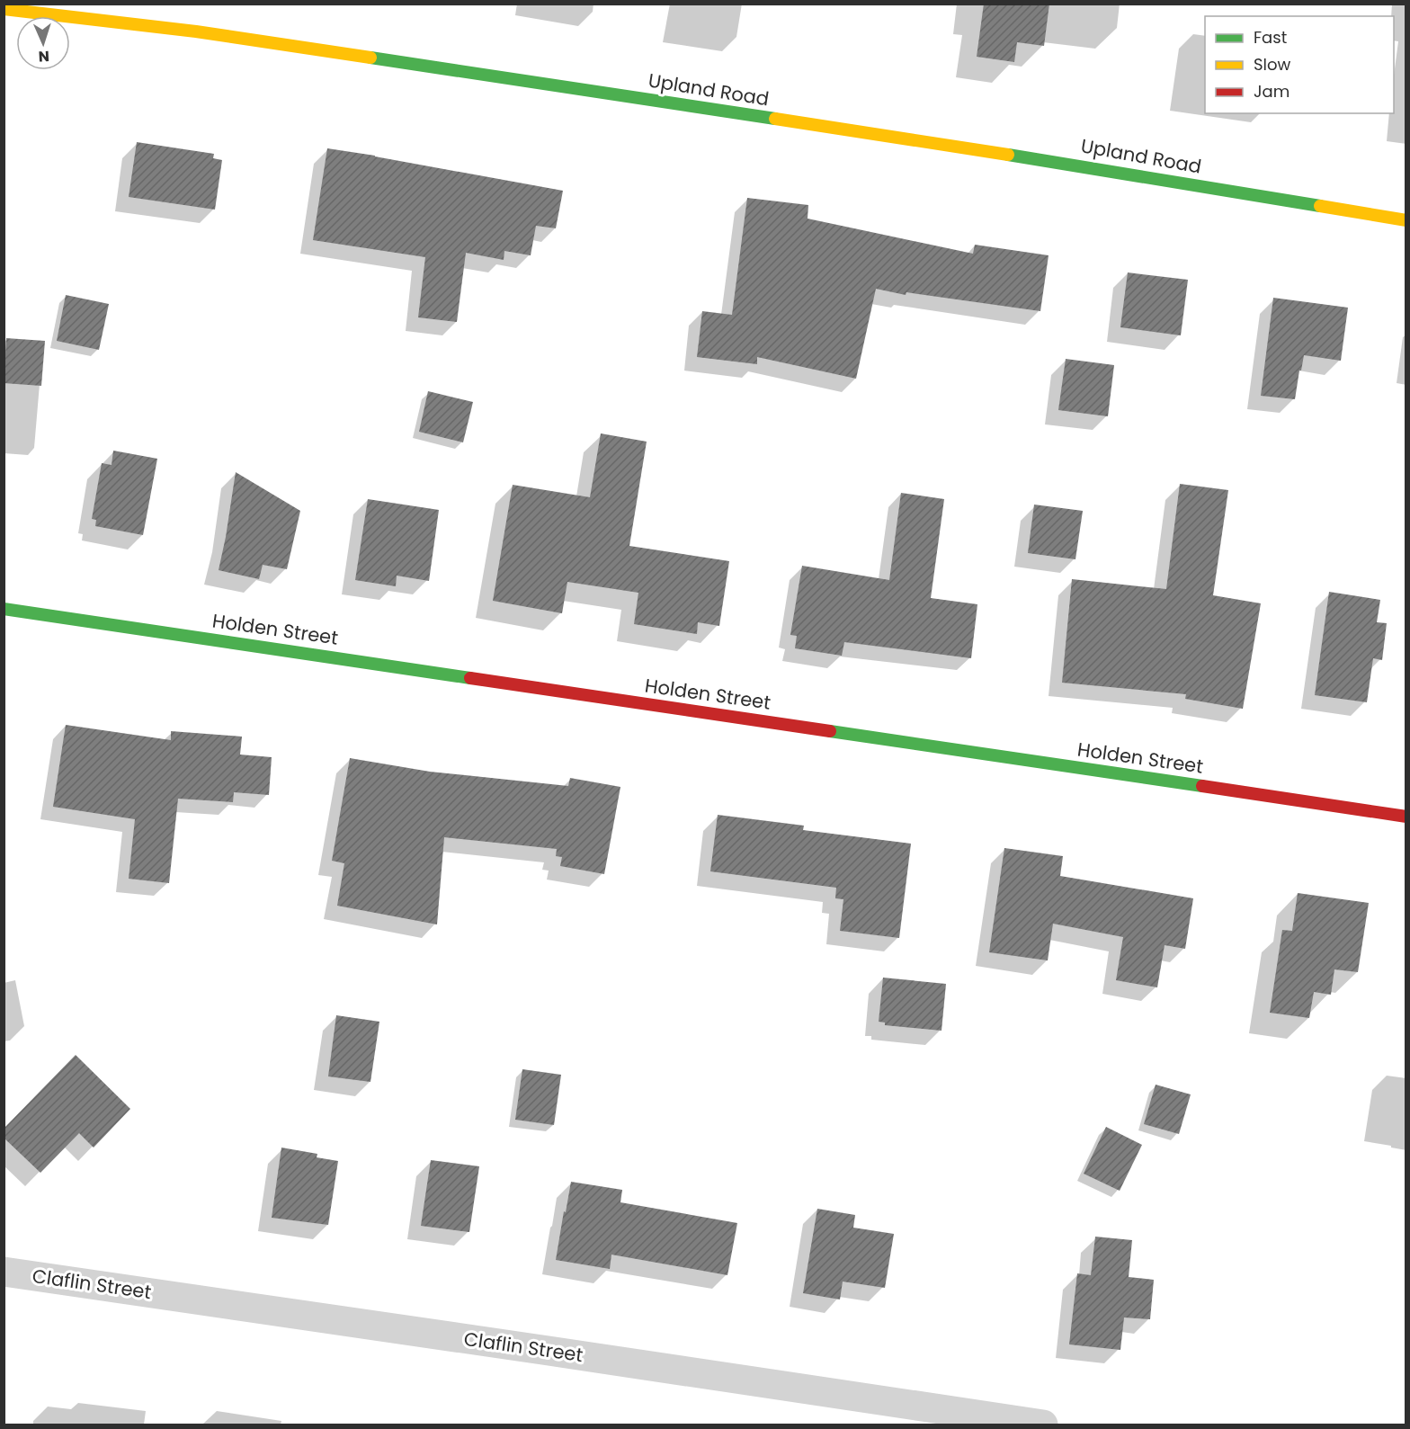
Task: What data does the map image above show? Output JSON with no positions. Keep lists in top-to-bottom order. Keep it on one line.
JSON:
{"streets":{"street":["Upland Road","Holden Street","Claflin Street"]},"legend":["Fast","Slow","Jam"],"north":"bottom"}
